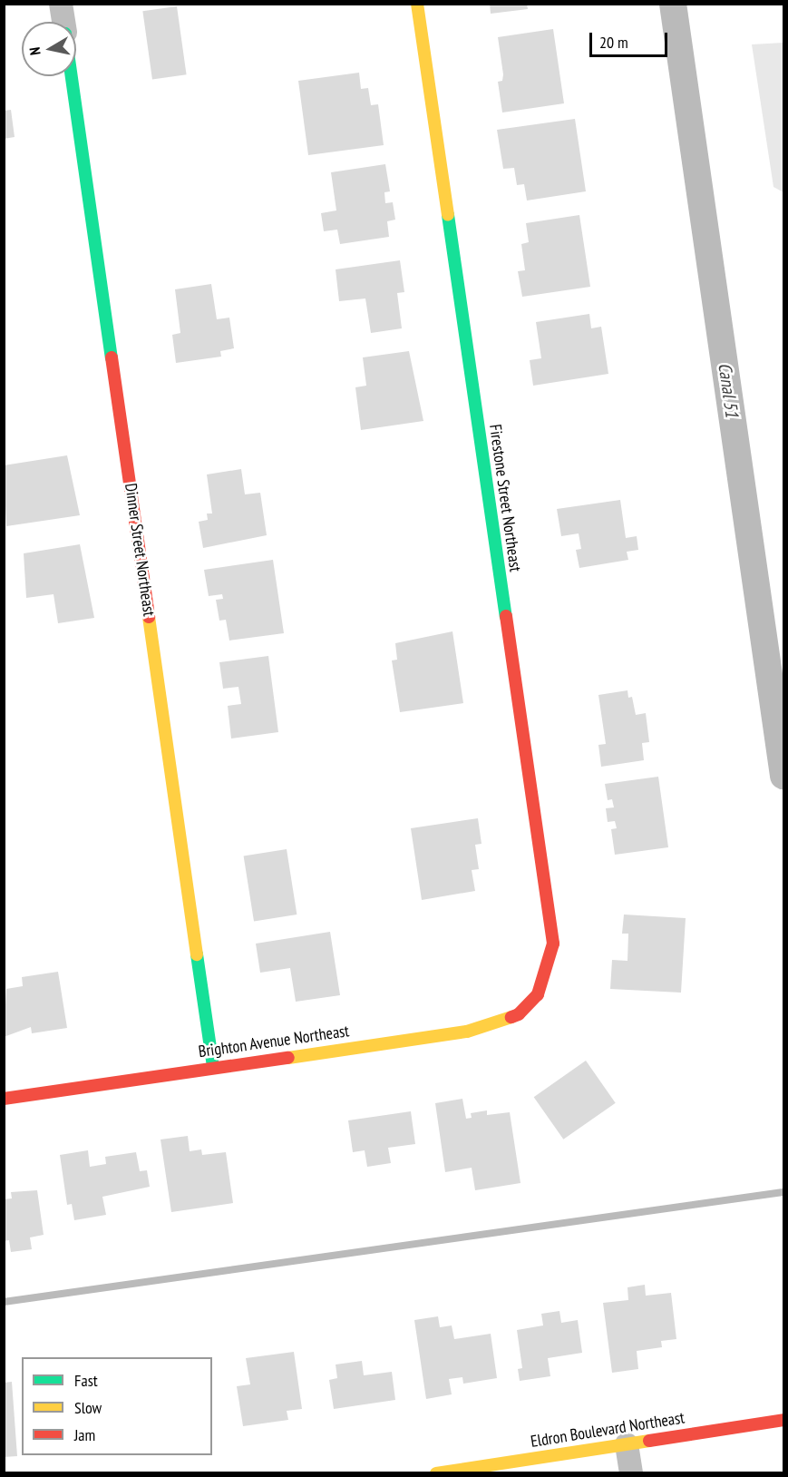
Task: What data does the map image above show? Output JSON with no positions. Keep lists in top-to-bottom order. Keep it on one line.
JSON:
{"streets":{"street":["Firestone Street Northeast","Dinner Street Northeast","Brighton Avenue Northeast","Eldron Boulevard Northeast"]},"crossings":[["Firestone Street Northeast","Brighton Avenue Northeast"],["Dinner Street Northeast","Brighton Avenue Northeast"]],"water":["Canal 51"],"legend":["Fast","Slow","Jam"],"scale_bar":"20 m","north":"left"}
